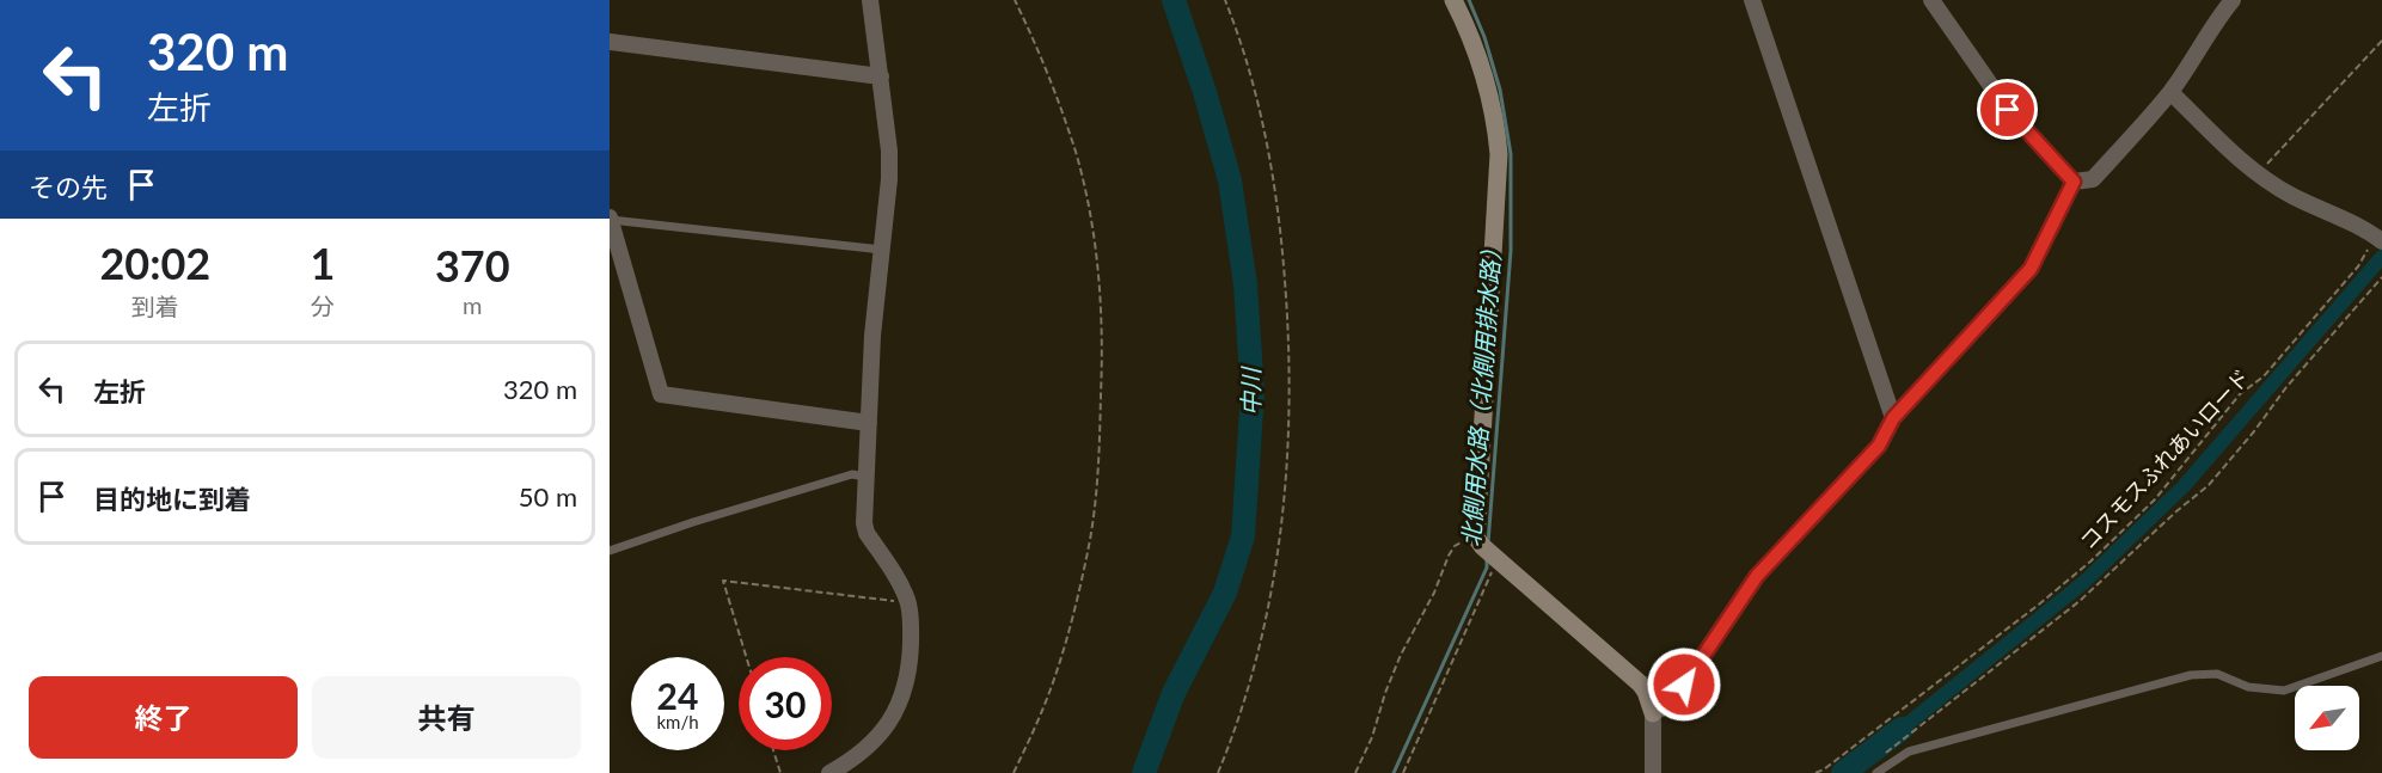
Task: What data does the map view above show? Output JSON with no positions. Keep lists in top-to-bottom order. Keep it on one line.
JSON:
{"streets":{"path":["コスモスふれあいロード"]},"water":["中川","北側用水路（北側用排水路）"],"north":"bottom left","page":{"turn":["320 m","左折"],"then":"その先","eta":["20:02","到着","1","分","370","m"],"list":[{"name":"左折","value":"320 m"},{"name":"目的地に到着","value":"50 m"}],"speed":"24 km/h","limit":"30","buttons":["終了","共有"]}}
